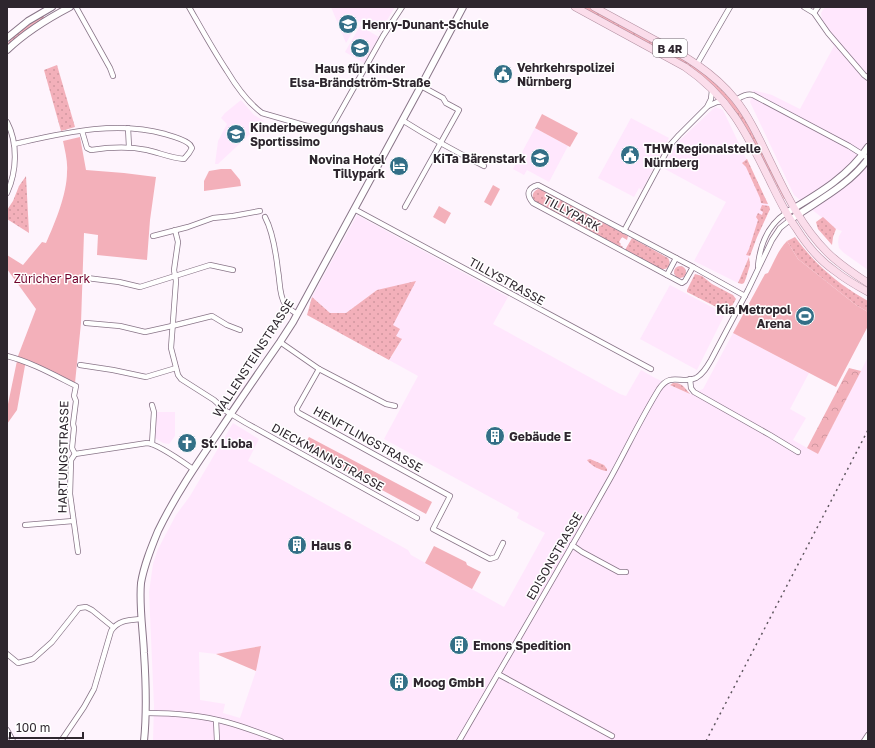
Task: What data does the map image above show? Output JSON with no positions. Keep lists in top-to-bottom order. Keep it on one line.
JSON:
{"streets":{"main road":["B 4R"],"street":["TILLYPARK","TILLYSTRASSE","WALLENSTEINSTRASSE","HENFTLINGSTRASSE","HARTUNGSTRASSE","DIECKMANNSTRASSE","EDISONSTRASSE"]},"crossings":[["TILLYSTRASSE","WALLENSTEINSTRASSE"],["WALLENSTEINSTRASSE","DIECKMANNSTRASSE"]],"parks":["Züricher Park"],"places":{"school or university":["Henry-Dunant-Schule","Haus für Kinder Elsa-Brändström-Straße","Kinderbewegungshaus Sportissimo","KiTa Bärenstark"],"public building":["Vehrkehrspolizei Nürnberg","THW Regionalstelle Nürnberg"],"hotel":["Novina Hotel Tillypark"],"sports":["Kia Metropol Arena"],"building":["Gebäude E","Haus 6","Emons Spedition","Moog GmbH"],"church":["St. Lioba"]},"scale_bar":"100 m"}
